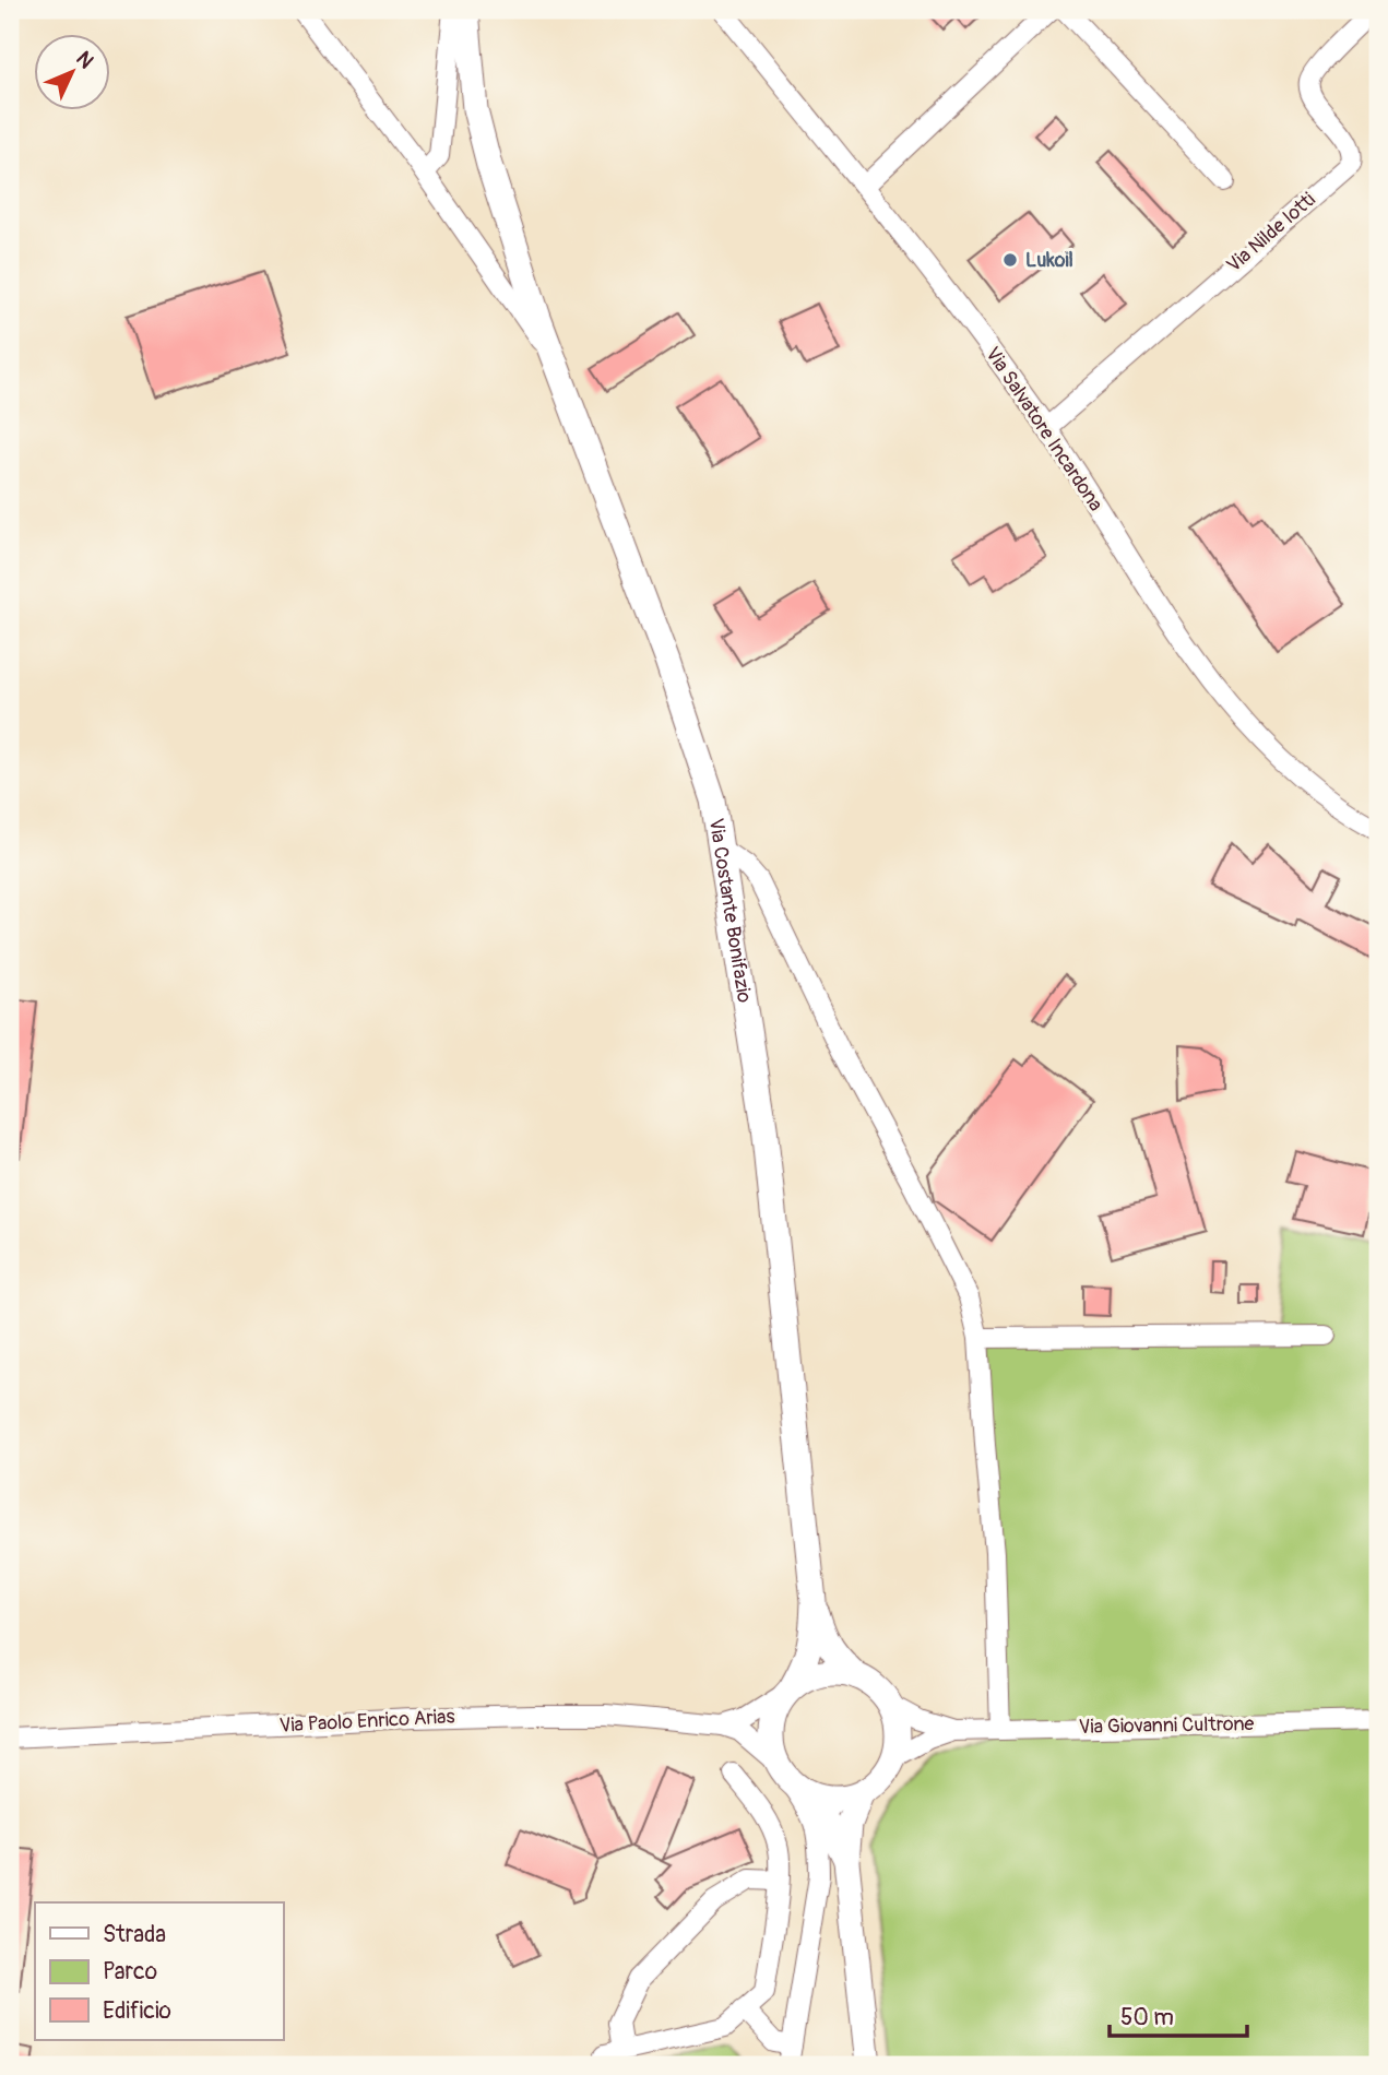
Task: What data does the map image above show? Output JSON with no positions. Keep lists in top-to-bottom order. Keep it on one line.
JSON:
{"streets":{"main road":["Via Costante Bonifazio"],"street":["Via Nilde Iotti","Via Salvatore Incardona","Via Paolo Enrico Arias","Via Giovanni Cultrone"]},"crossings":[["Via Nilde Iotti","Via Salvatore Incardona"]],"places":["Lukoil"],"legend":["Strada","Parco","Edificio"],"scale_bar":"50 m","north":"top right"}
